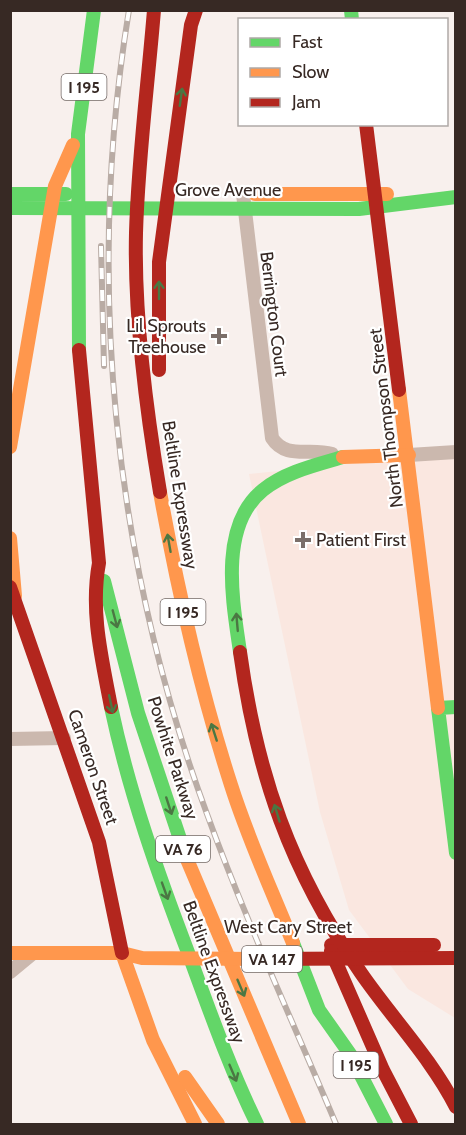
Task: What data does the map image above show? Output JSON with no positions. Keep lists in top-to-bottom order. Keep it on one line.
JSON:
{"streets":{"main road":["I 195","Grove Avenue","North Thompson Street","Beltline Expressway","Powhite Parkway","Cameron Street","VA 76","West Cary Street","VA 147"],"street":["Berrington Court"]},"crossings":[["Grove Avenue","Berrington Court"],["Grove Avenue","North Thompson Street"],["Beltline Expressway","Powhite Parkway"],["Cameron Street","West Cary Street"],["Cameron Street","VA 147"],["West Cary Street","VA 147"]],"places":{"health":["Lil Sprouts Treehouse","Patient First"]},"legend":["Fast","Slow","Jam"]}
